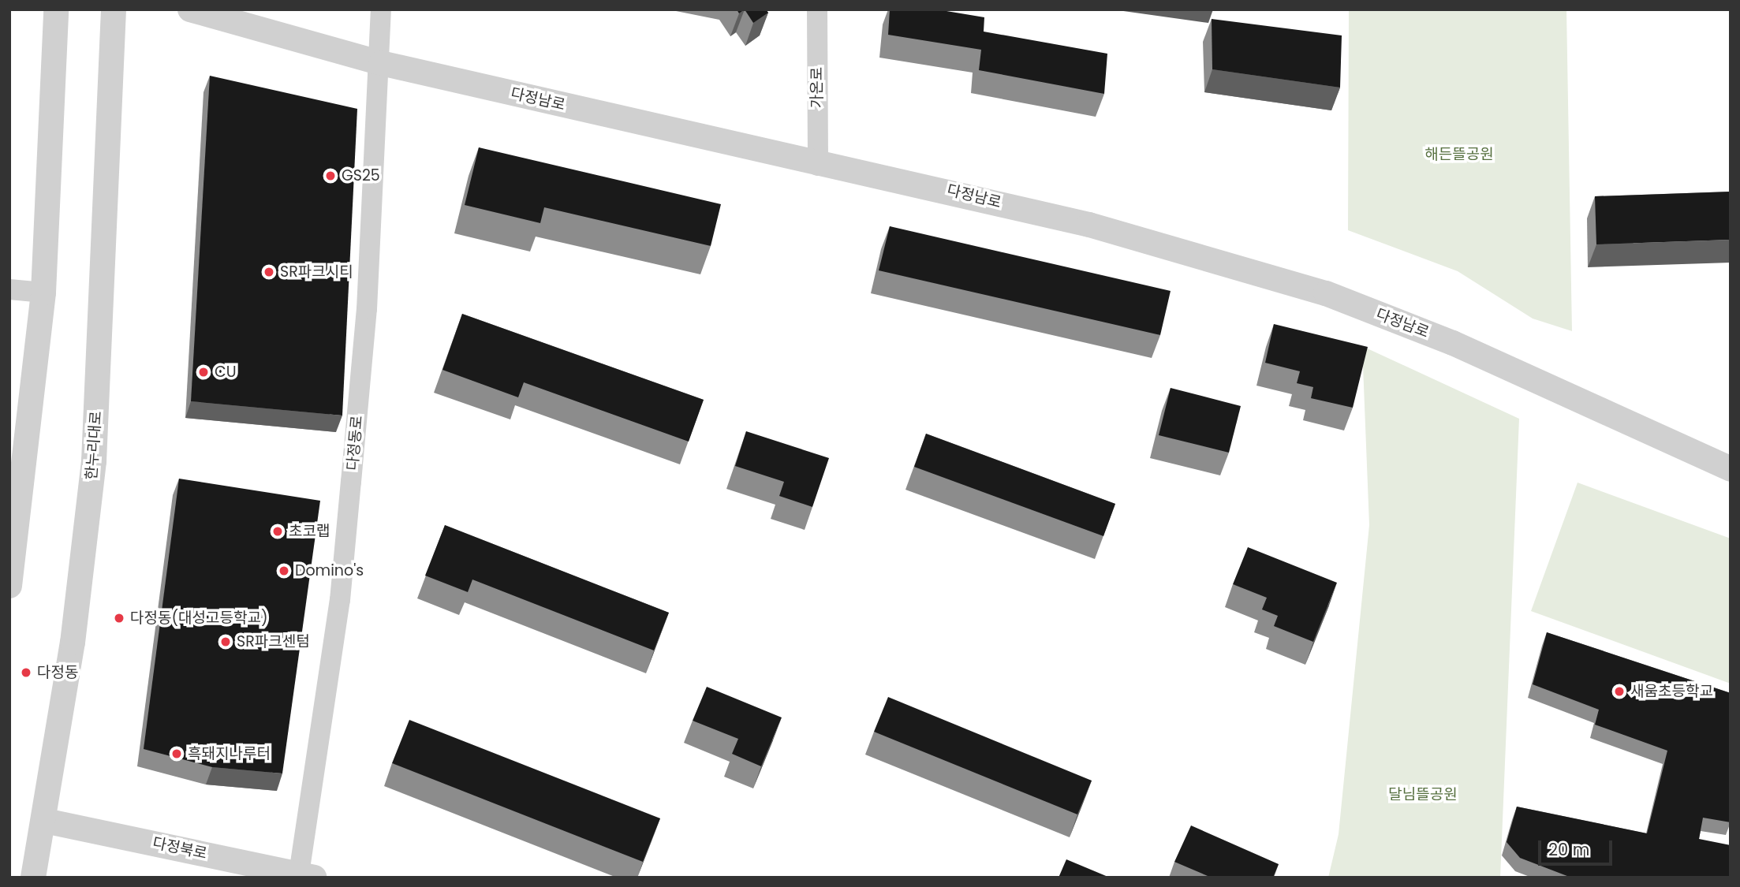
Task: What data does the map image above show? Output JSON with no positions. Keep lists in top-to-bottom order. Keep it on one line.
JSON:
{"streets":{"street":["가온로","다정남로","다정동로","한누리대로","다정북로"]},"crossings":[["가온로","다정남로"],["다정남로","다정동로"],["다정동로","다정북로"],["한누리대로","다정북로"]],"parks":["해든뜰공원","달님뜰공원"],"places":["GS25","SR파크시티","CU","초코랩","Domino's","다정동(대성고등학교)","SR파크센텀","다정동","새움초등학교","흑돼지나루터"],"scale_bar":"20 m"}
